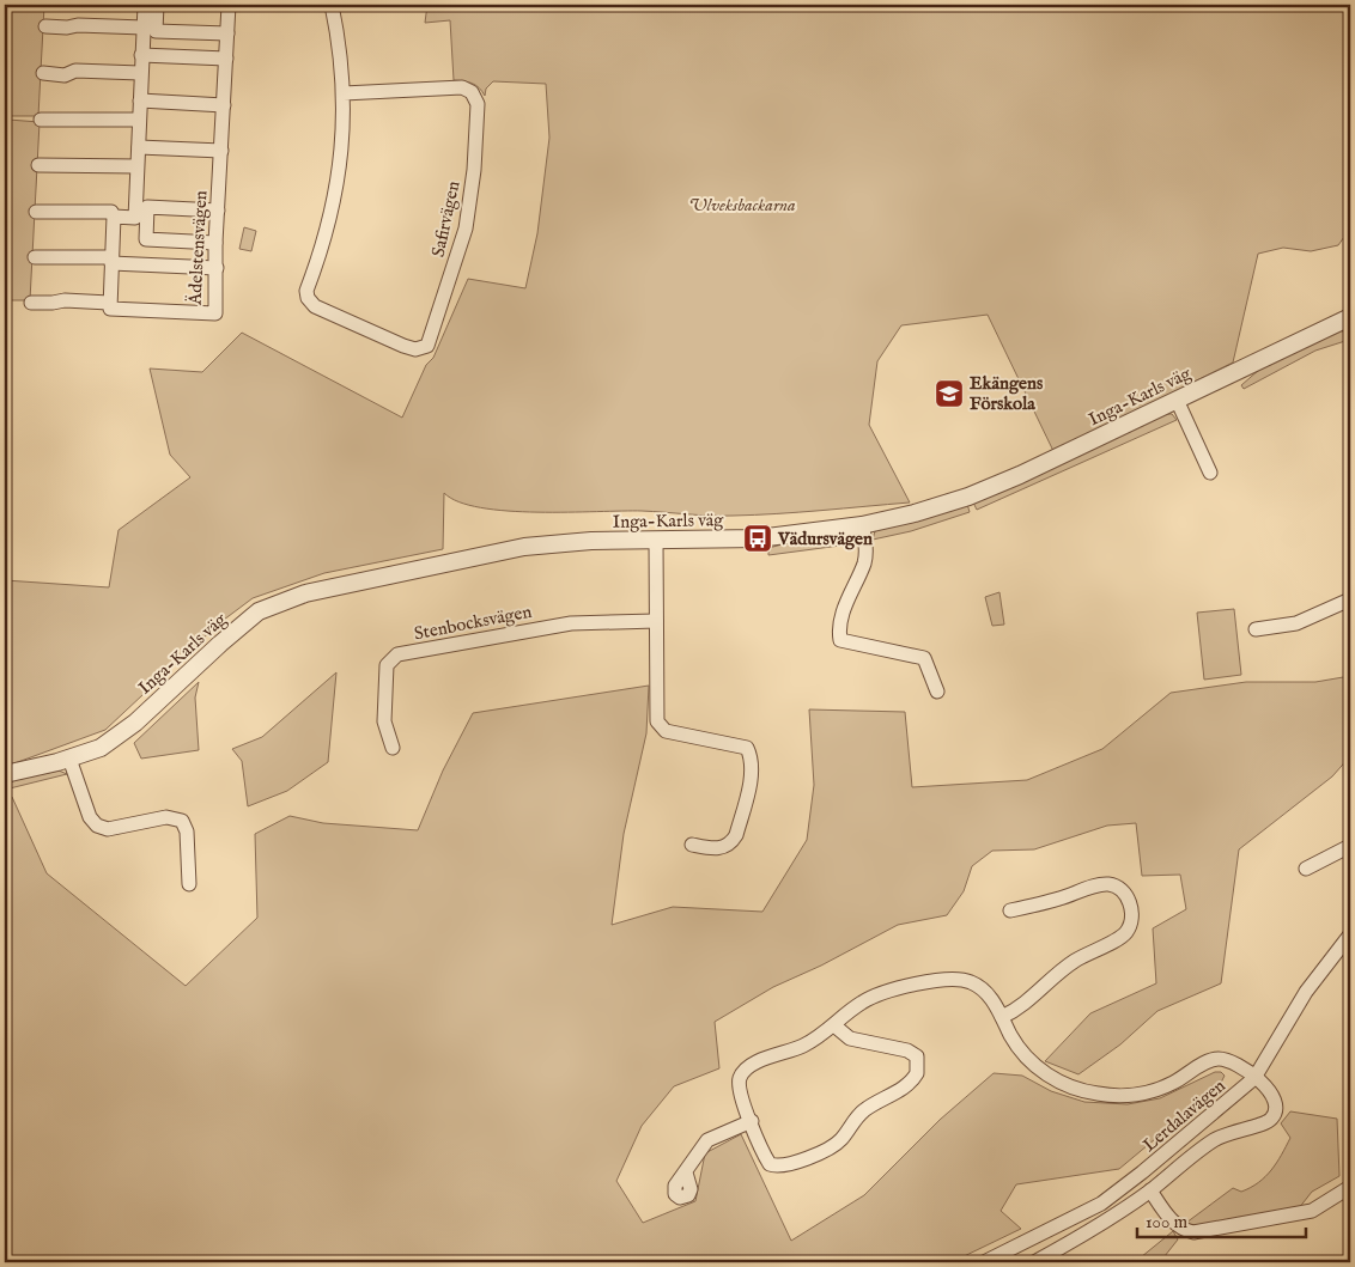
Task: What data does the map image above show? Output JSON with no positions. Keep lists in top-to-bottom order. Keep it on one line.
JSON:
{"streets":{"street":["Safirvägen","Ädelstensvägen","Inga-Karls väg","Stenbocksvägen","Lerdalavägen"]},"parks":["Ulveksbackarna"],"places":{"school or university":["Ekängens Förskola"],"bus stop":["Vädursvägen"]},"scale_bar":"100 m"}
